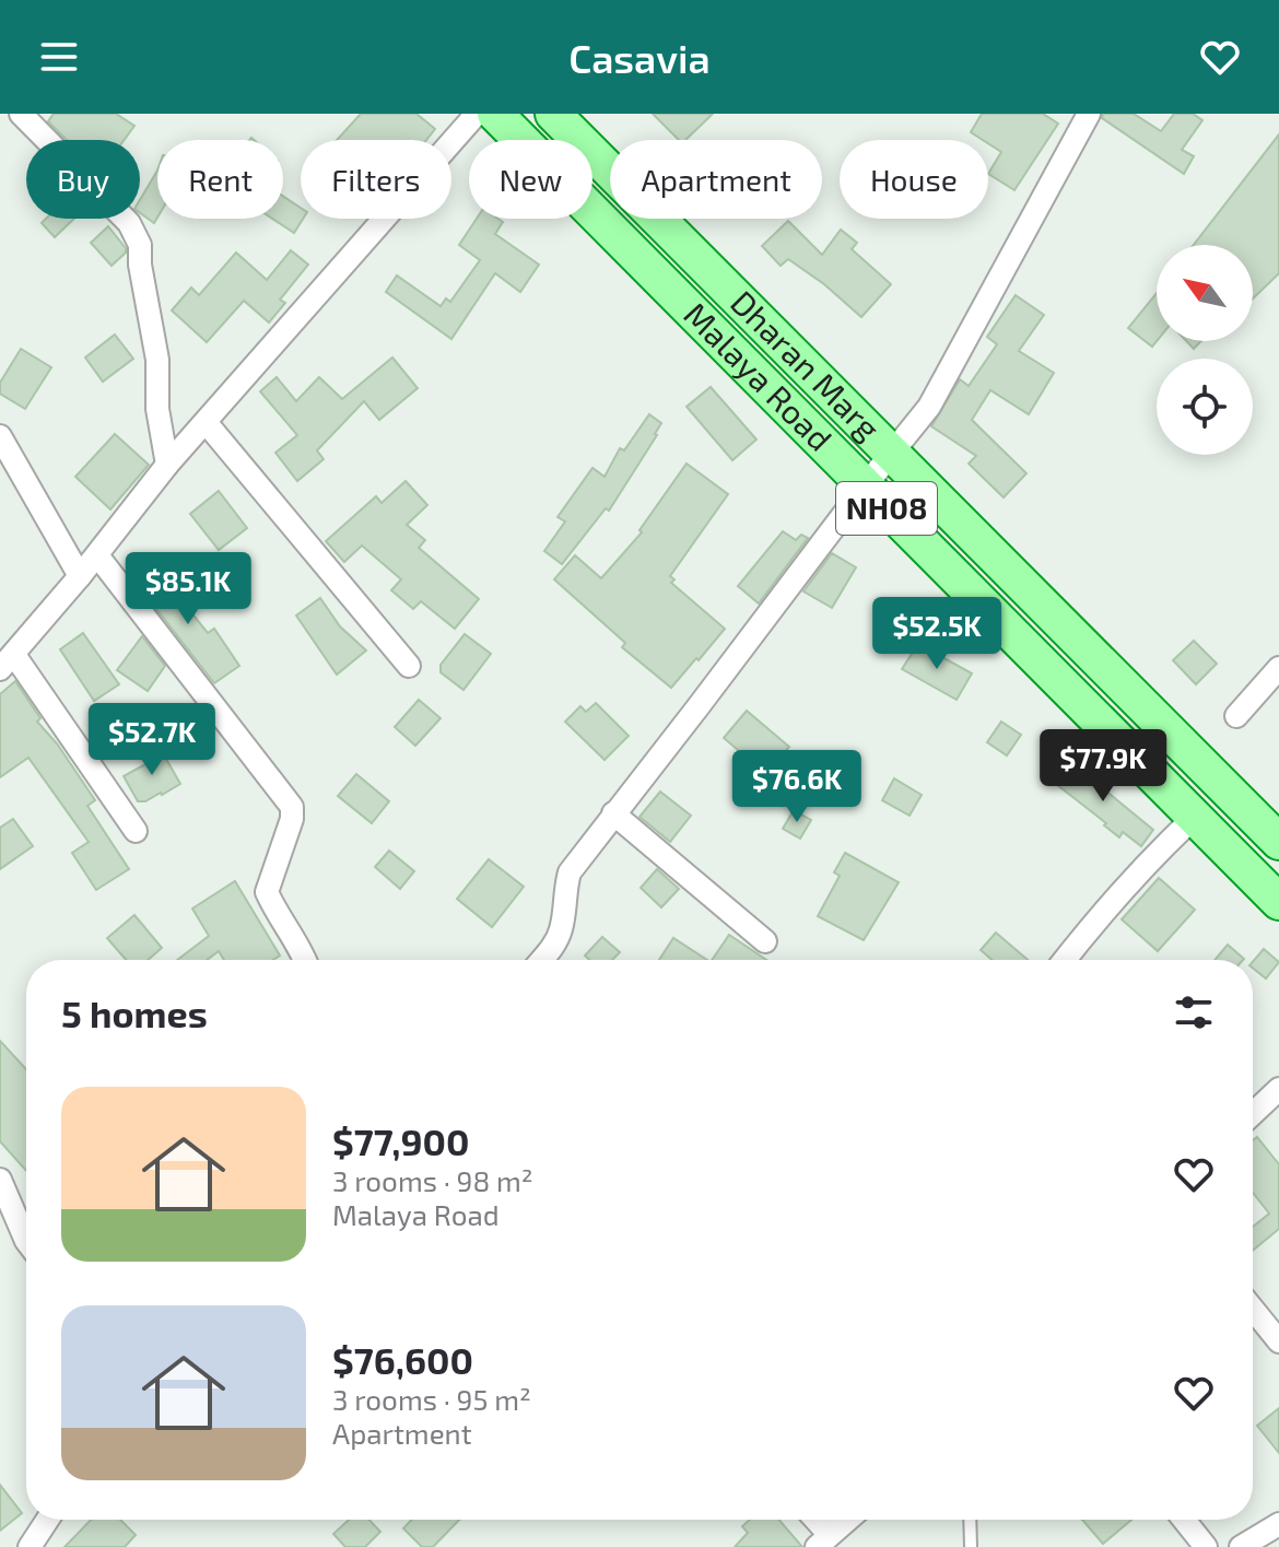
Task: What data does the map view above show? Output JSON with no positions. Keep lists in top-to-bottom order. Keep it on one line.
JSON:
{"streets":{"main road":["Dharan Marg","Malaya Road","NH08"]},"north":"top left","page":{"header":"Casavia","chip":["Buy","Rent","Filters","New","Apartment","House"],"price":["$85.1K","$52.5K","$52.7K","$77.9K","$76.6K"],"heading":"5 homes","list":[{"name":"$77,900","note":"3 rooms · 98 m² · Malaya Road"},{"name":"$76,600","note":"3 rooms · 95 m² · Apartment"}]}}
